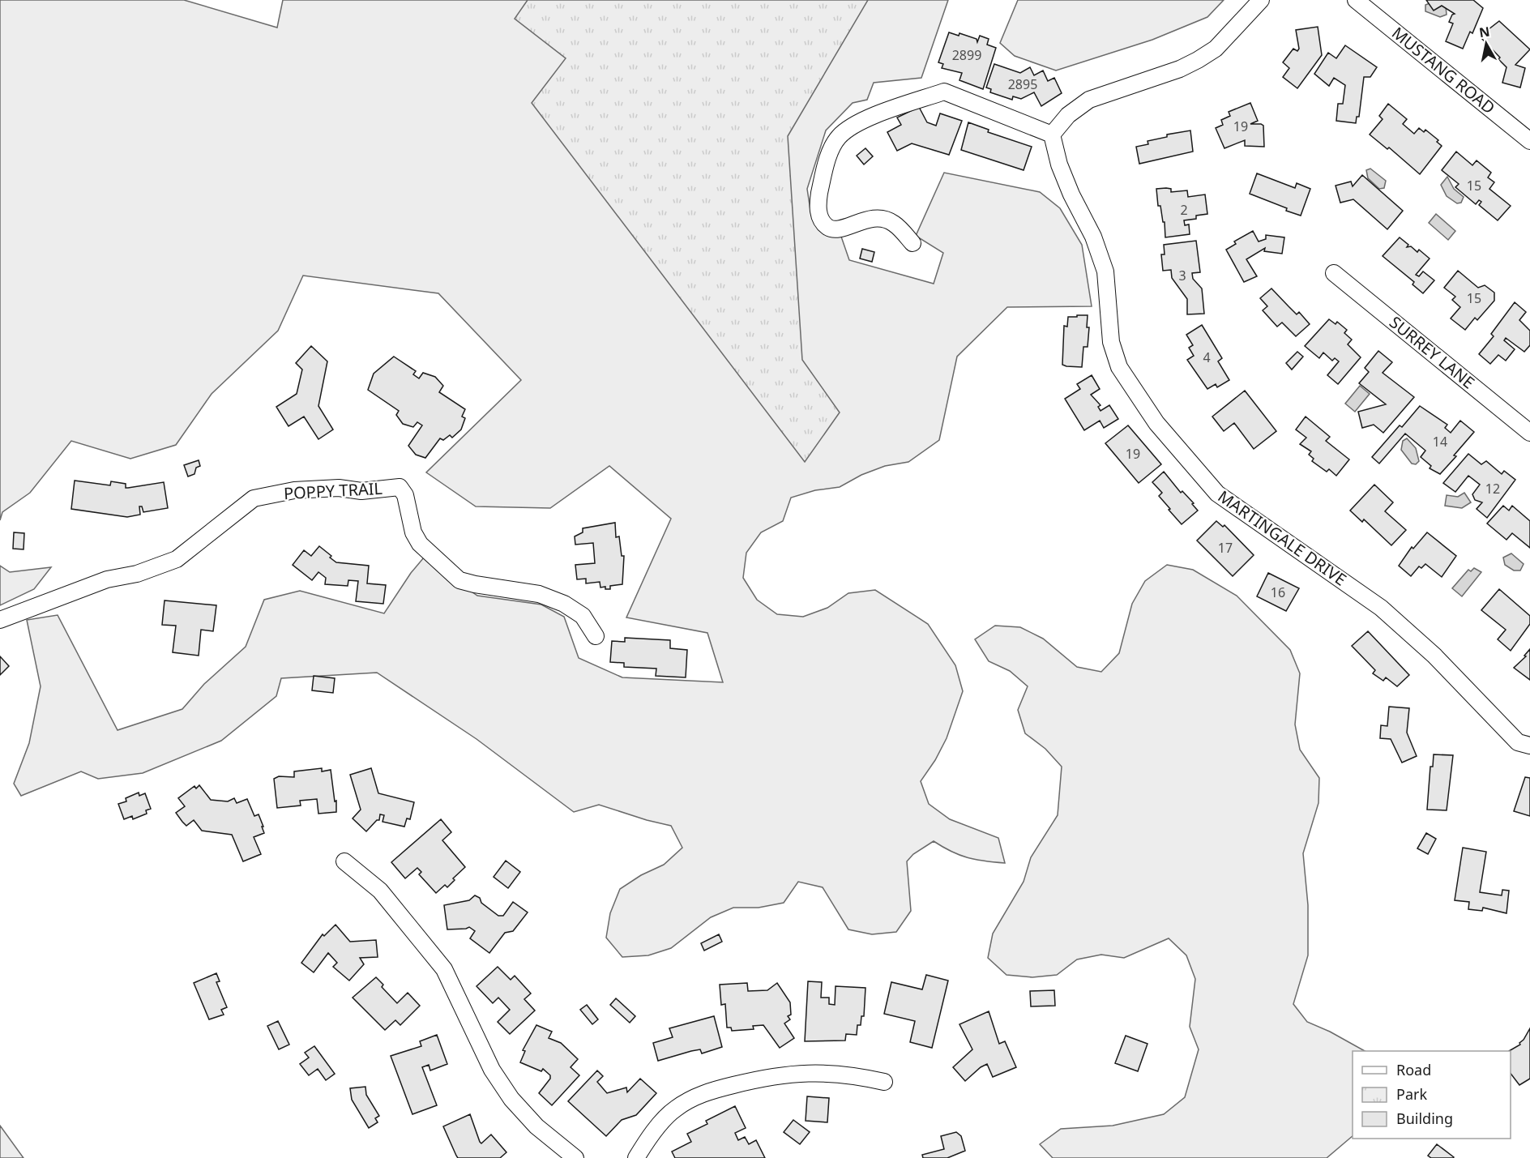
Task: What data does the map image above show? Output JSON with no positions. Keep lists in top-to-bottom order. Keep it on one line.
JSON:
{"streets":{"street":["MUSTANG ROAD","SURREY LANE","POPPY TRAIL","MARTINGALE DRIVE"]},"house_numbers":["2899","2895","19","15","2","3","15","4","14","19","12","17","16"],"legend":["Road","Park","Building"],"north":"top"}
